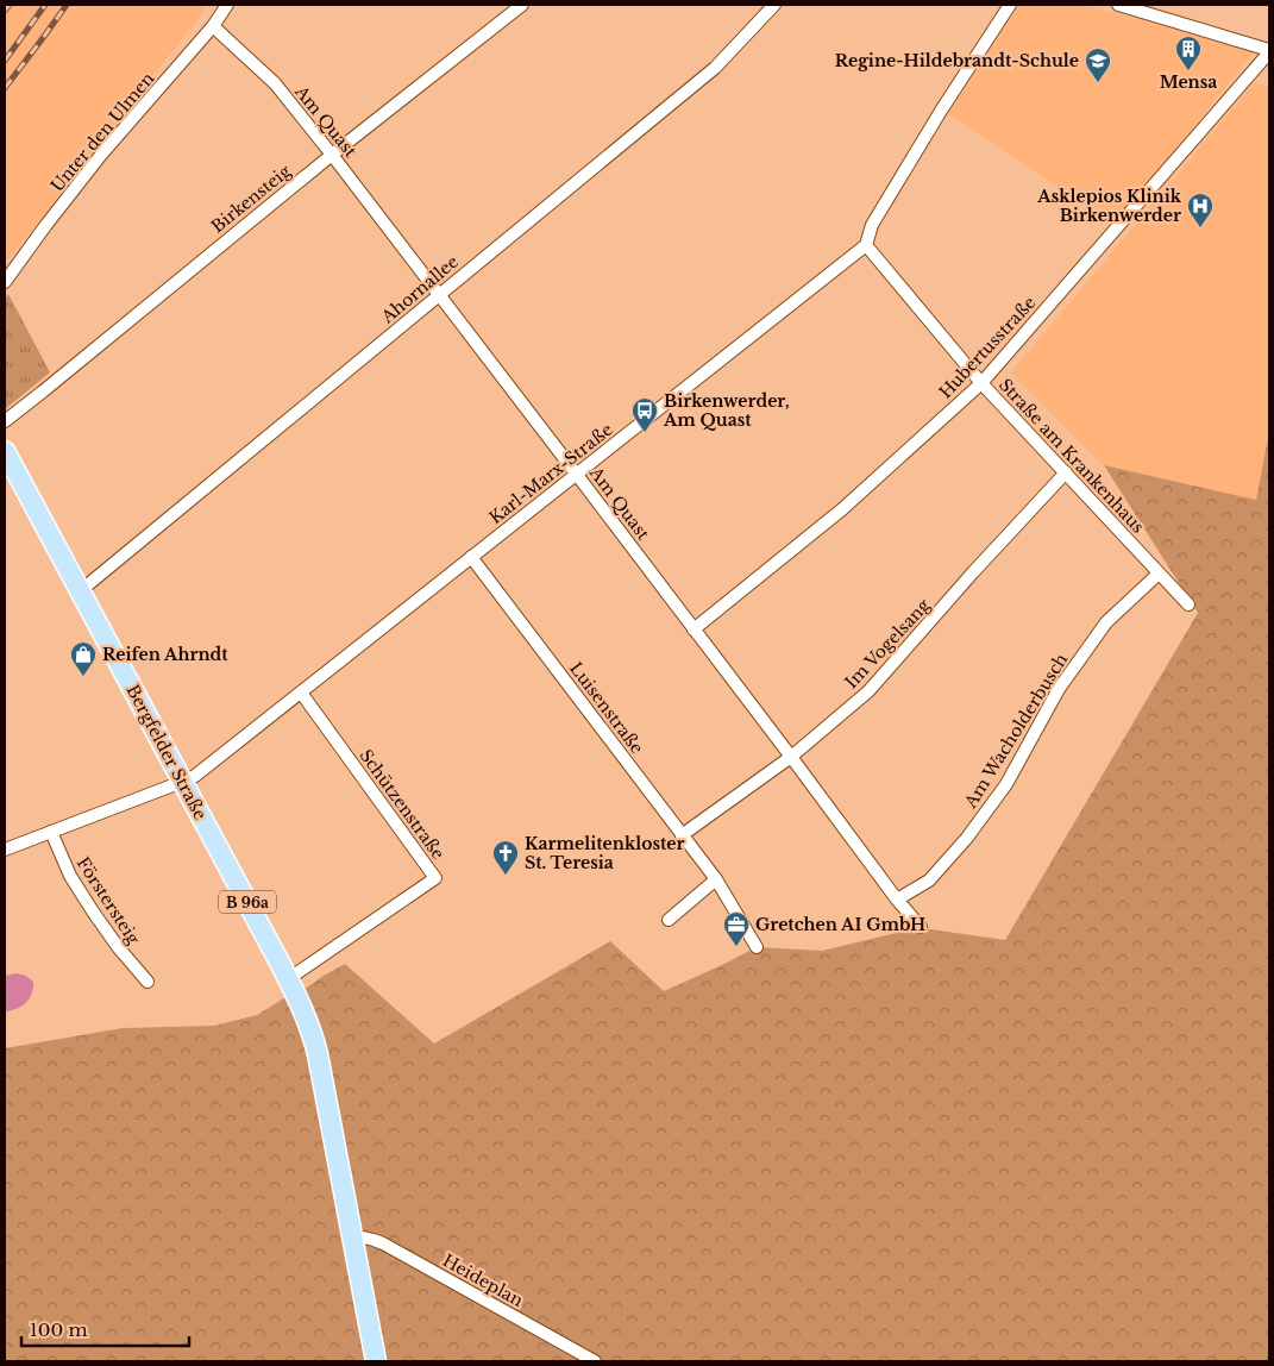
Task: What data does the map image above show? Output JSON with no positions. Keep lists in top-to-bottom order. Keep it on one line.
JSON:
{"streets":{"main road":["Bergfelder Straße","B 96a"],"street":["Am Quast","Unter den Ulmen","Birkensteig","Ahornallee","Hubertusstraße","Straße am Krankenhaus","Karl-Marx-Straße","Im Vogelsang","Luisenstraße","Am Wacholderbusch","Schützenstraße","Förstersteig","Heideplan"]},"crossings":[["Am Quast","Unter den Ulmen"],["Am Quast","Birkensteig"],["Am Quast","Ahornallee"],["Am Quast","Hubertusstraße"],["Am Quast","Karl-Marx-Straße"],["Am Quast","Im Vogelsang"],["Am Quast","Am Wacholderbusch"],["Ahornallee","Bergfelder Straße"],["Hubertusstraße","Straße am Krankenhaus"],["Straße am Krankenhaus","Karl-Marx-Straße"],["Straße am Krankenhaus","Im Vogelsang"],["Straße am Krankenhaus","Am Wacholderbusch"],["Karl-Marx-Straße","Luisenstraße"],["Karl-Marx-Straße","Bergfelder Straße"],["Karl-Marx-Straße","Schützenstraße"],["Karl-Marx-Straße","Förstersteig"],["Im Vogelsang","Luisenstraße"],["Bergfelder Straße","Schützenstraße"],["Bergfelder Straße","B 96a"],["Bergfelder Straße","Heideplan"],["B 96a","Heideplan"]],"places":{"building":["Mensa"],"school or university":["Regine-Hildebrandt-Schule"],"hospital":["Asklepios Klinik Birkenwerder"],"bus stop":["Birkenwerder, Am Quast"],"shop":["Reifen Ahrndt"],"church":["Karmelitenkloster St. Teresia"],"office":["Gretchen AI GmbH"]},"scale_bar":"100 m"}
